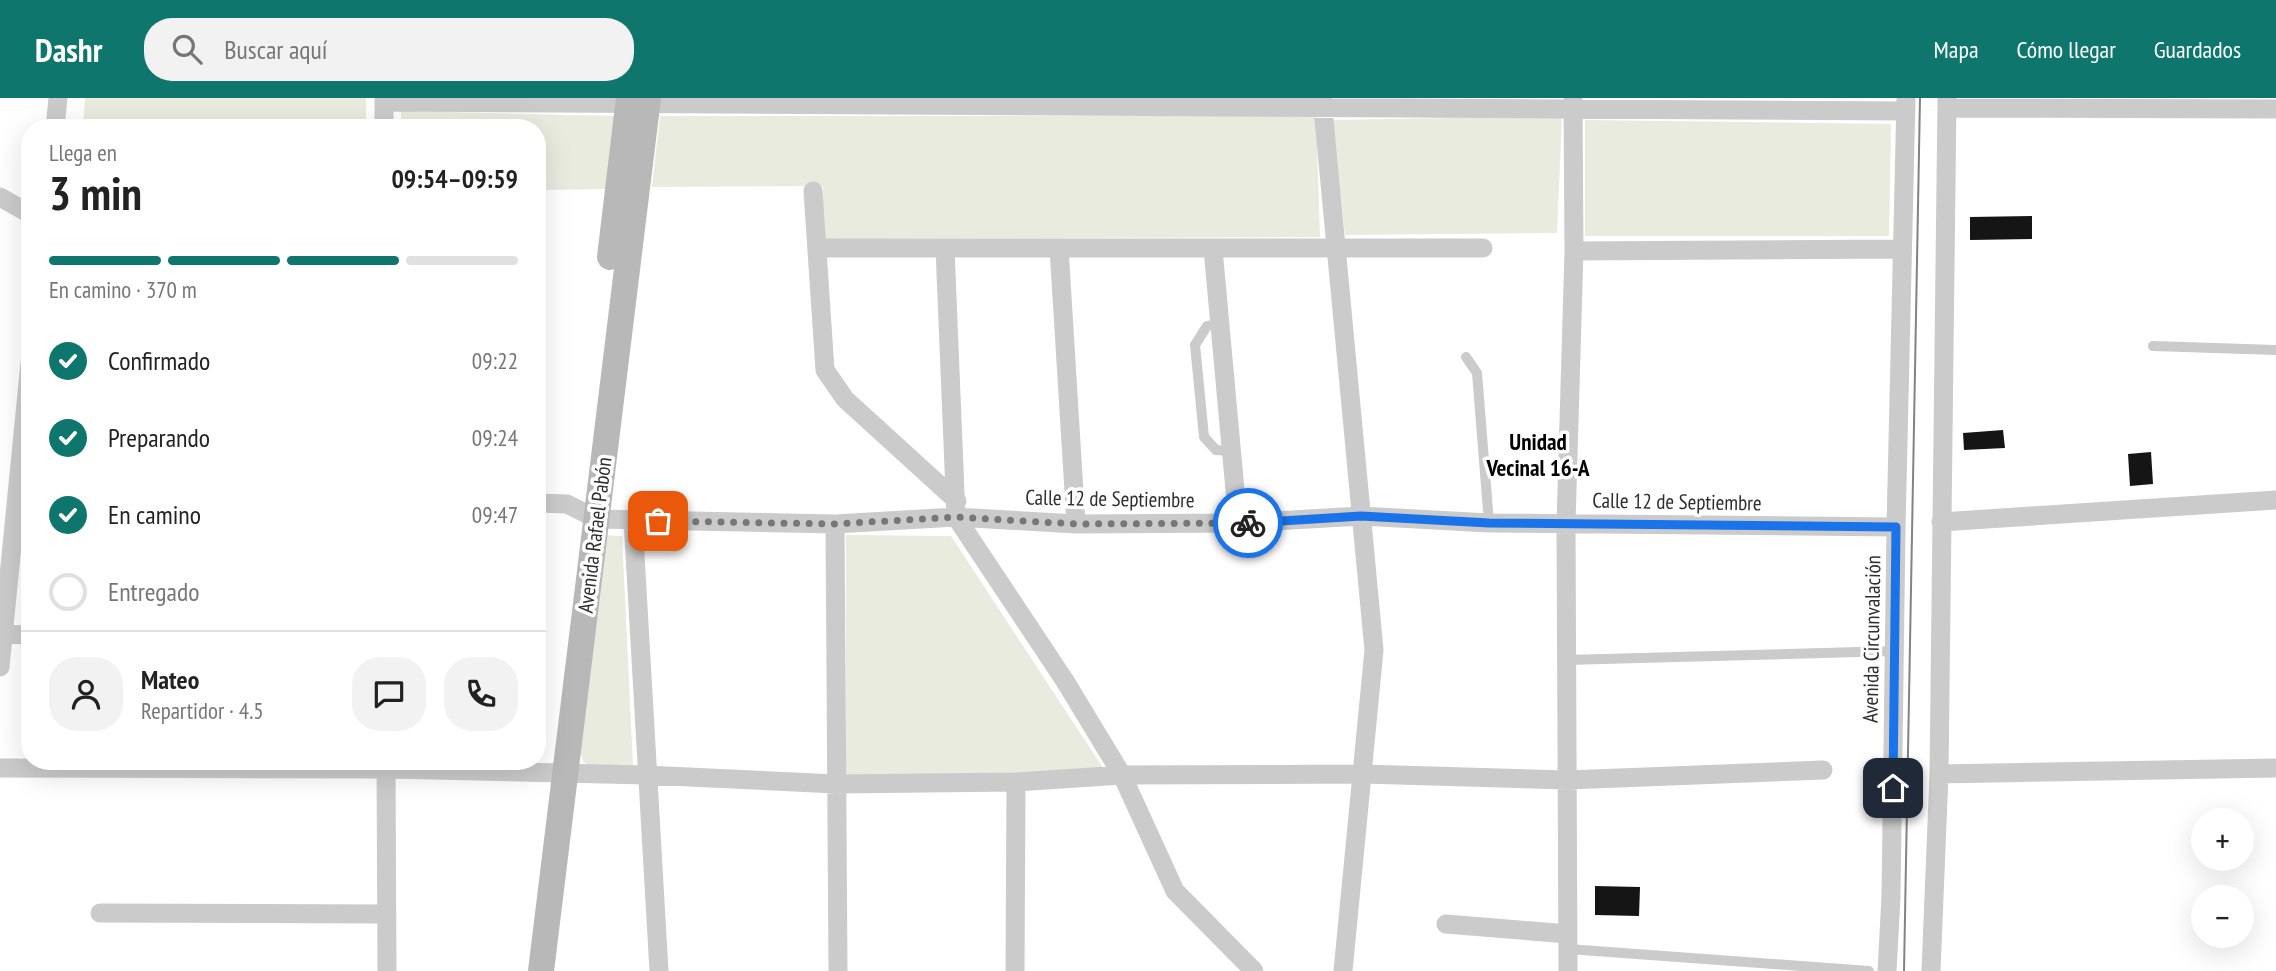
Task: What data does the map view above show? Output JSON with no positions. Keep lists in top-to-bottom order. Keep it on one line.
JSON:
{"streets":{"main road":["Avenida Rafael Pabón"],"street":["Calle 12 de Septiembre","Avenida Circunvalación"]},"crossings":[["Calle 12 de Septiembre","Avenida Rafael Pabón"],["Calle 12 de Septiembre","Avenida Circunvalación"]],"districts":["Unidad Vecinal 16-A"],"page":{"header":"Dashr","search":"Buscar aquí","nav":["Mapa","Cómo llegar","Guardados"],"heading":["3 min","Llega en","09:54–09:59"],"panel":["Mateo","Repartidor · 4.5"],"bar":"En camino · 370 m","list":[["Confirmado","09:22"],["Preparando","09:24"],["En camino","09:47"],"Entregado"],"map_buttons":["+","−"]}}
